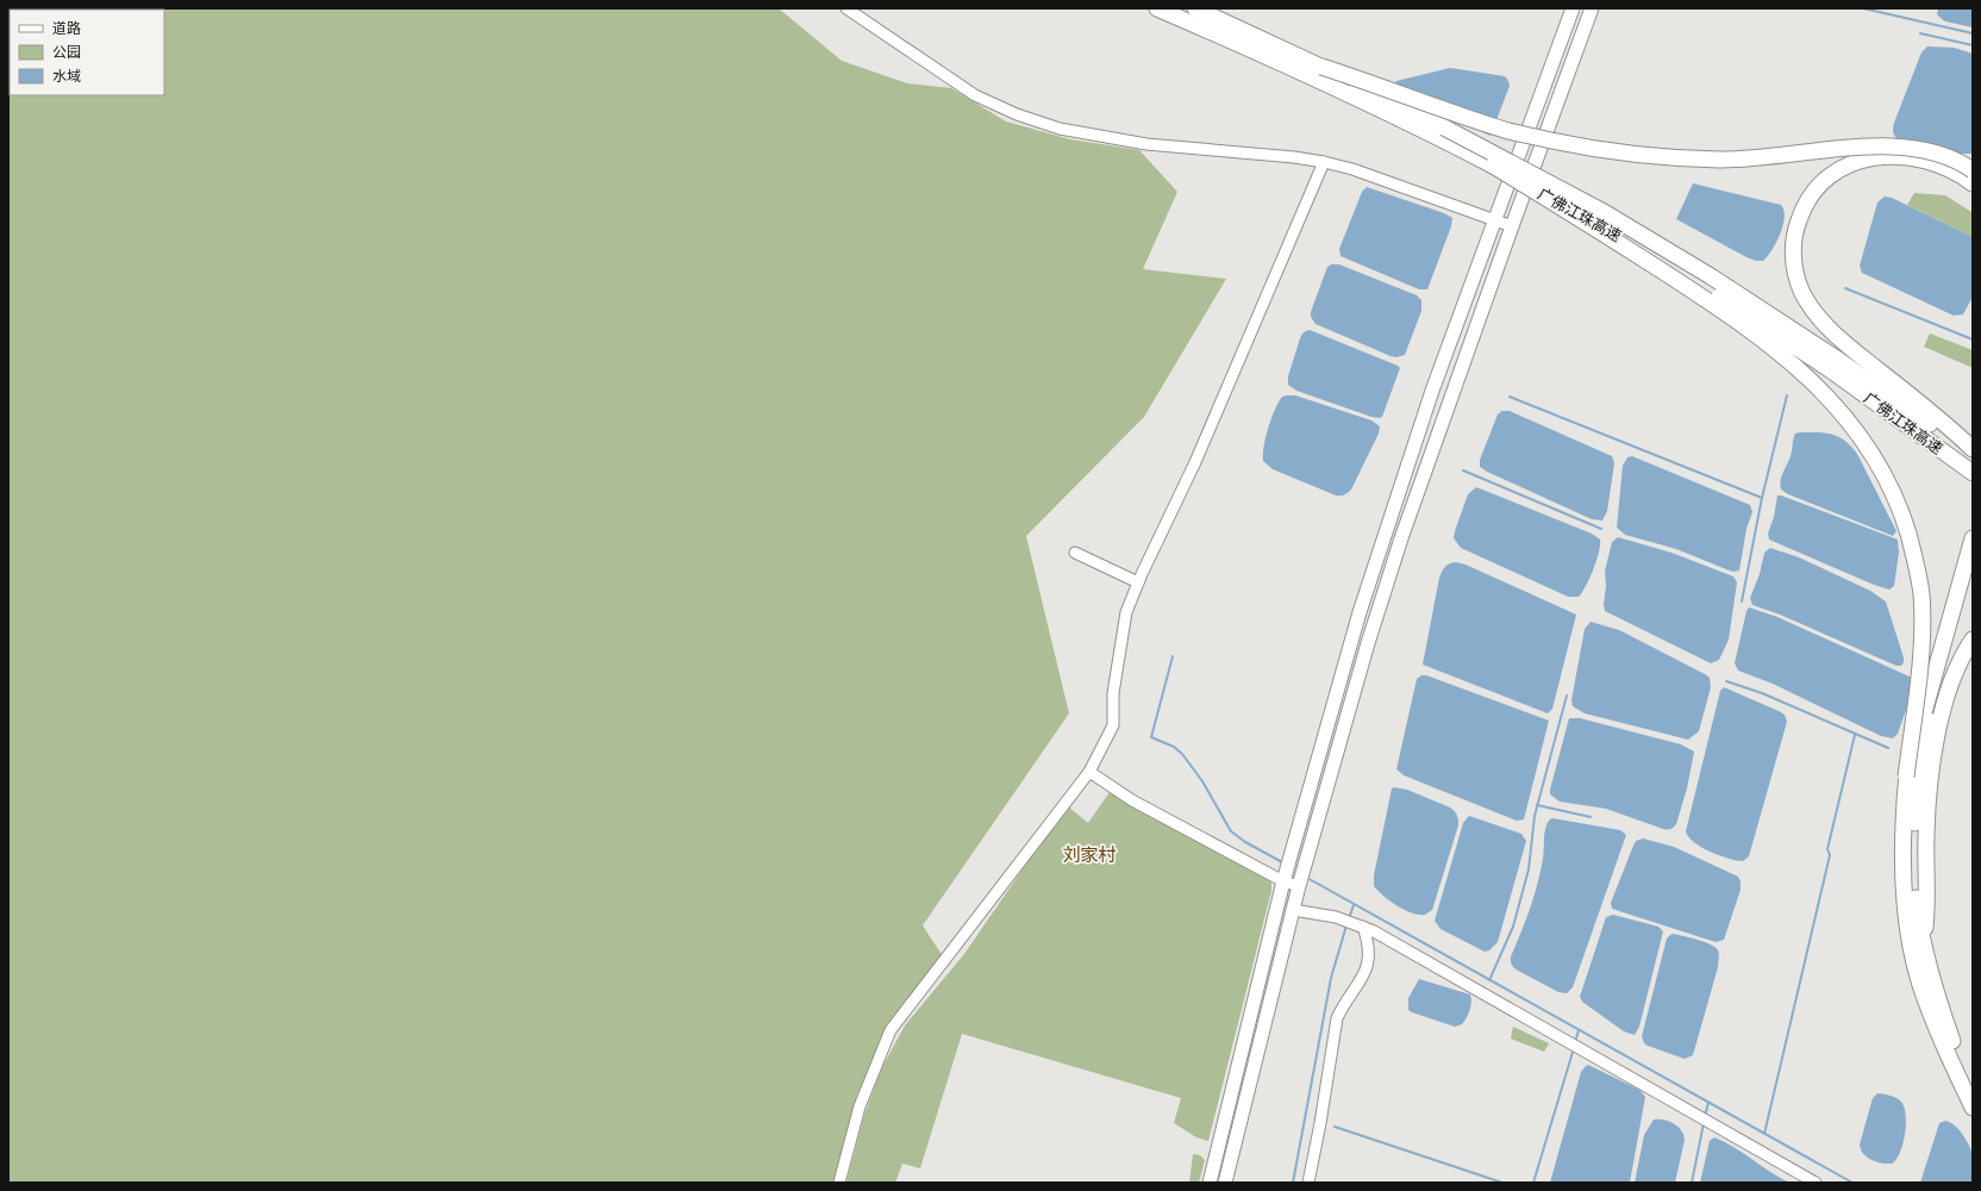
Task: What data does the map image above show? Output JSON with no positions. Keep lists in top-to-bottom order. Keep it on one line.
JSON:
{"streets":{"highway":["广佛江珠高速"]},"districts":["刘家村"],"legend":["道路","公园","水域"]}
